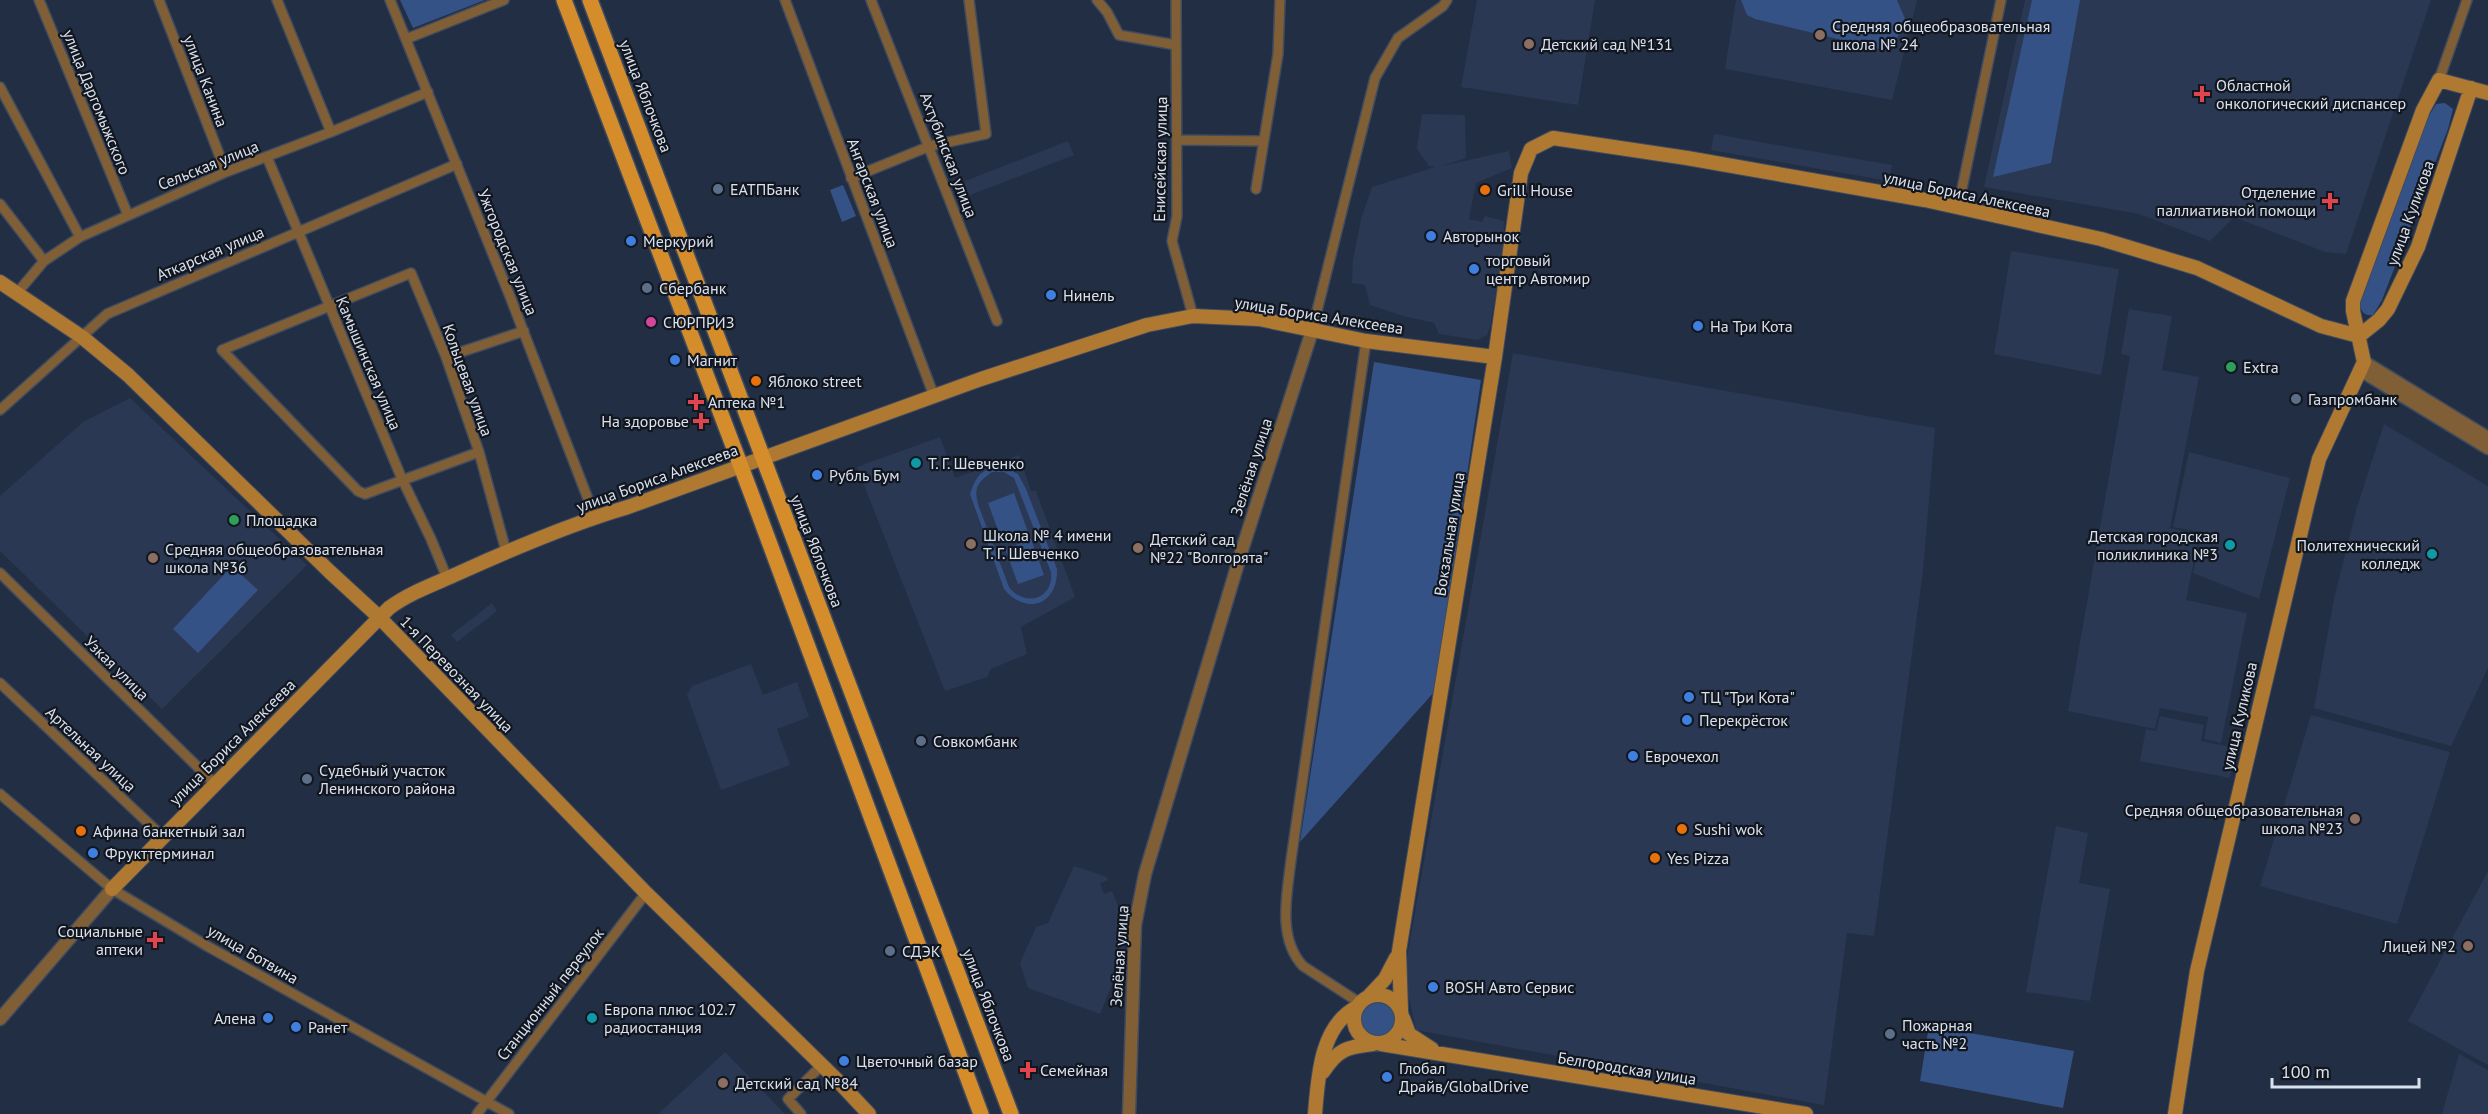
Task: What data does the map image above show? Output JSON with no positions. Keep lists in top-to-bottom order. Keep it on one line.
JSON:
{"streets":{"main road":["улица Яблочкова","улица Бориса Алексеева","улица Куликова","Вокзальная улица","1-я Перевозная улица","Белгородская улица"],"street":["улица Канина","улица Даргомыжского","Ахтубинская улица","Енисейская улица","Сельская улица","Ангарская улица","Ужгородская улица","Аткарская улица","Камышинская улица","Кольцевая улица","Зелёная улица","Узкая улица","Артельная улица","улица Ботвина","Станционный переулок"]},"crossings":[["улица Канина","Сельская улица"],["улица Яблочкова","улица Бориса Алексеева"],["улица Даргомыжского","Сельская улица"],["Енисейская улица","улица Бориса Алексеева"],["Сельская улица","Ужгородская улица"],["Сельская улица","Камышинская улица"],["Сельская улица","1-я Перевозная улица"],["Ангарская улица","улица Бориса Алексеева"],["улица Бориса Алексеева","улица Куликова"],["улица Бориса Алексеева","Ужгородская улица"],["улица Бориса Алексеева","Камышинская улица"],["улица Бориса Алексеева","Зелёная улица"],["улица Бориса Алексеева","Вокзальная улица"],["улица Бориса Алексеева","Узкая улица"],["улица Бориса Алексеева","1-я Перевозная улица"],["улица Бориса Алексеева","Артельная улица"],["улица Бориса Алексеева","улица Ботвина"],["Ужгородская улица","Аткарская улица"],["Аткарская улица","Камышинская улица"],["Аткарская улица","1-я Перевозная улица"],["Камышинская улица","Кольцевая улица"],["Вокзальная улица","Белгородская улица"],["1-я Перевозная улица","Станционный переулок"],["улица Ботвина","Станционный переулок"]],"places":{"other":["Средняя общеобразовательная школа № 24","Детский сад №131","ЕАТПБанк","Grill House","Авторынок","Меркурий","торговый центр Автомир","Сбербанк","Нинель","СЮРПРИЗ","На Три Кота","Магнит","Extra","Яблоко street","Газпромбанк","Т. Г. Шевченко","Рубль Бум","Площадка","Школа № 4 имени Т. Г. Шевченко","Детская городская поликлиника №3","Детский сад №22 \"Волгорята\"","Политехнический колледж","Средняя общеобразовательная школа №36","ТЦ \"Три Кота\"","Перекрёсток","Совкомбанк","Еврочехол","Судебный участок Ленинского района","Средняя общеобразовательная школа №23","Sushi wok","Афина банкетный зал","Фрукттерминал","Yes Pizza","Лицей №2","СДЭК","BOSH Авто Сервис","Алена","Европа плюс 102.7 радиостанция","Ранет","Пожарная часть №2","Цветочный базар","Глобал Драйв/GlobalDrive","Детский сад №84"],"health":["Областной онкологический диспансер","Отделение паллиативной помощи","Аптека №1","На здоровье","Социальные аптеки","Семейная"]},"scale_bar":"100 m"}
